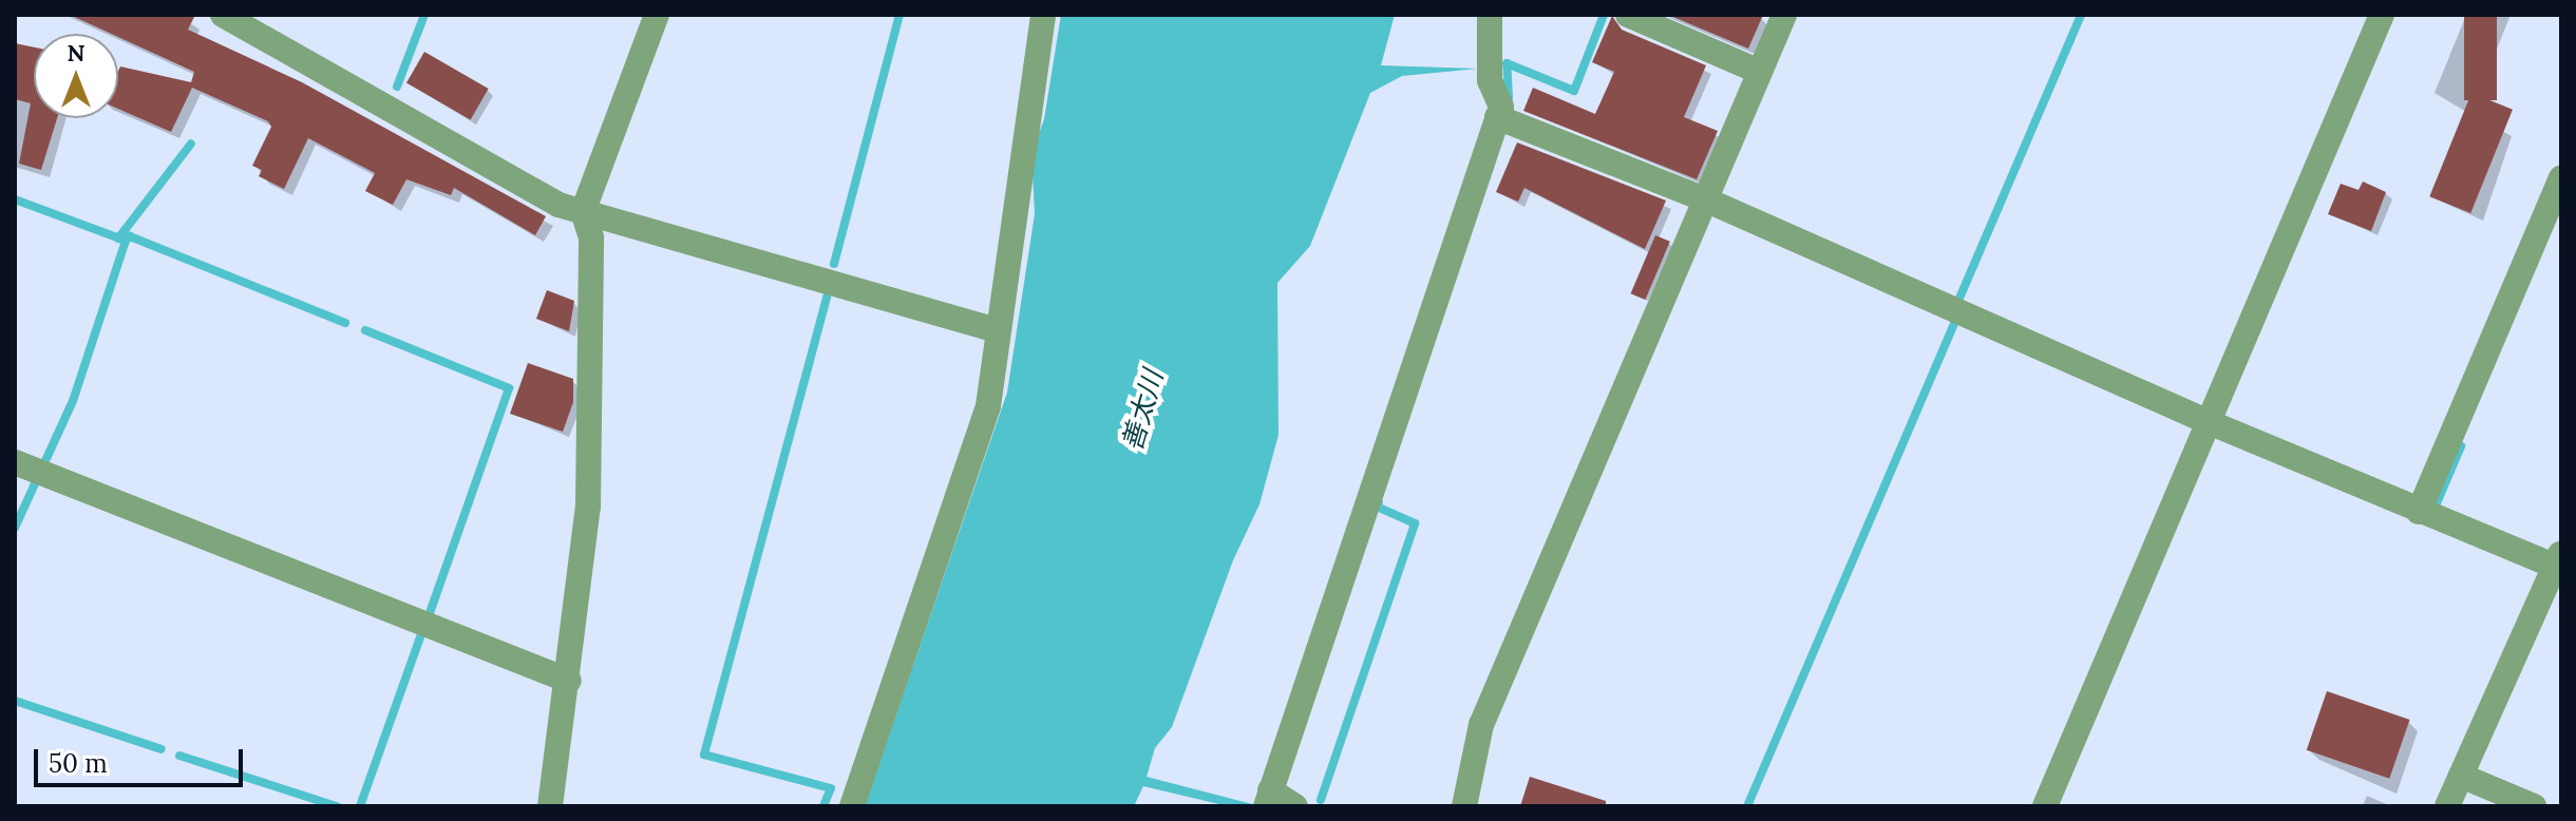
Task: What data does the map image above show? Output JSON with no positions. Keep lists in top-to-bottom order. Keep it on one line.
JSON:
{"water":["善太川"],"scale_bar":"50 m","north":"top"}
